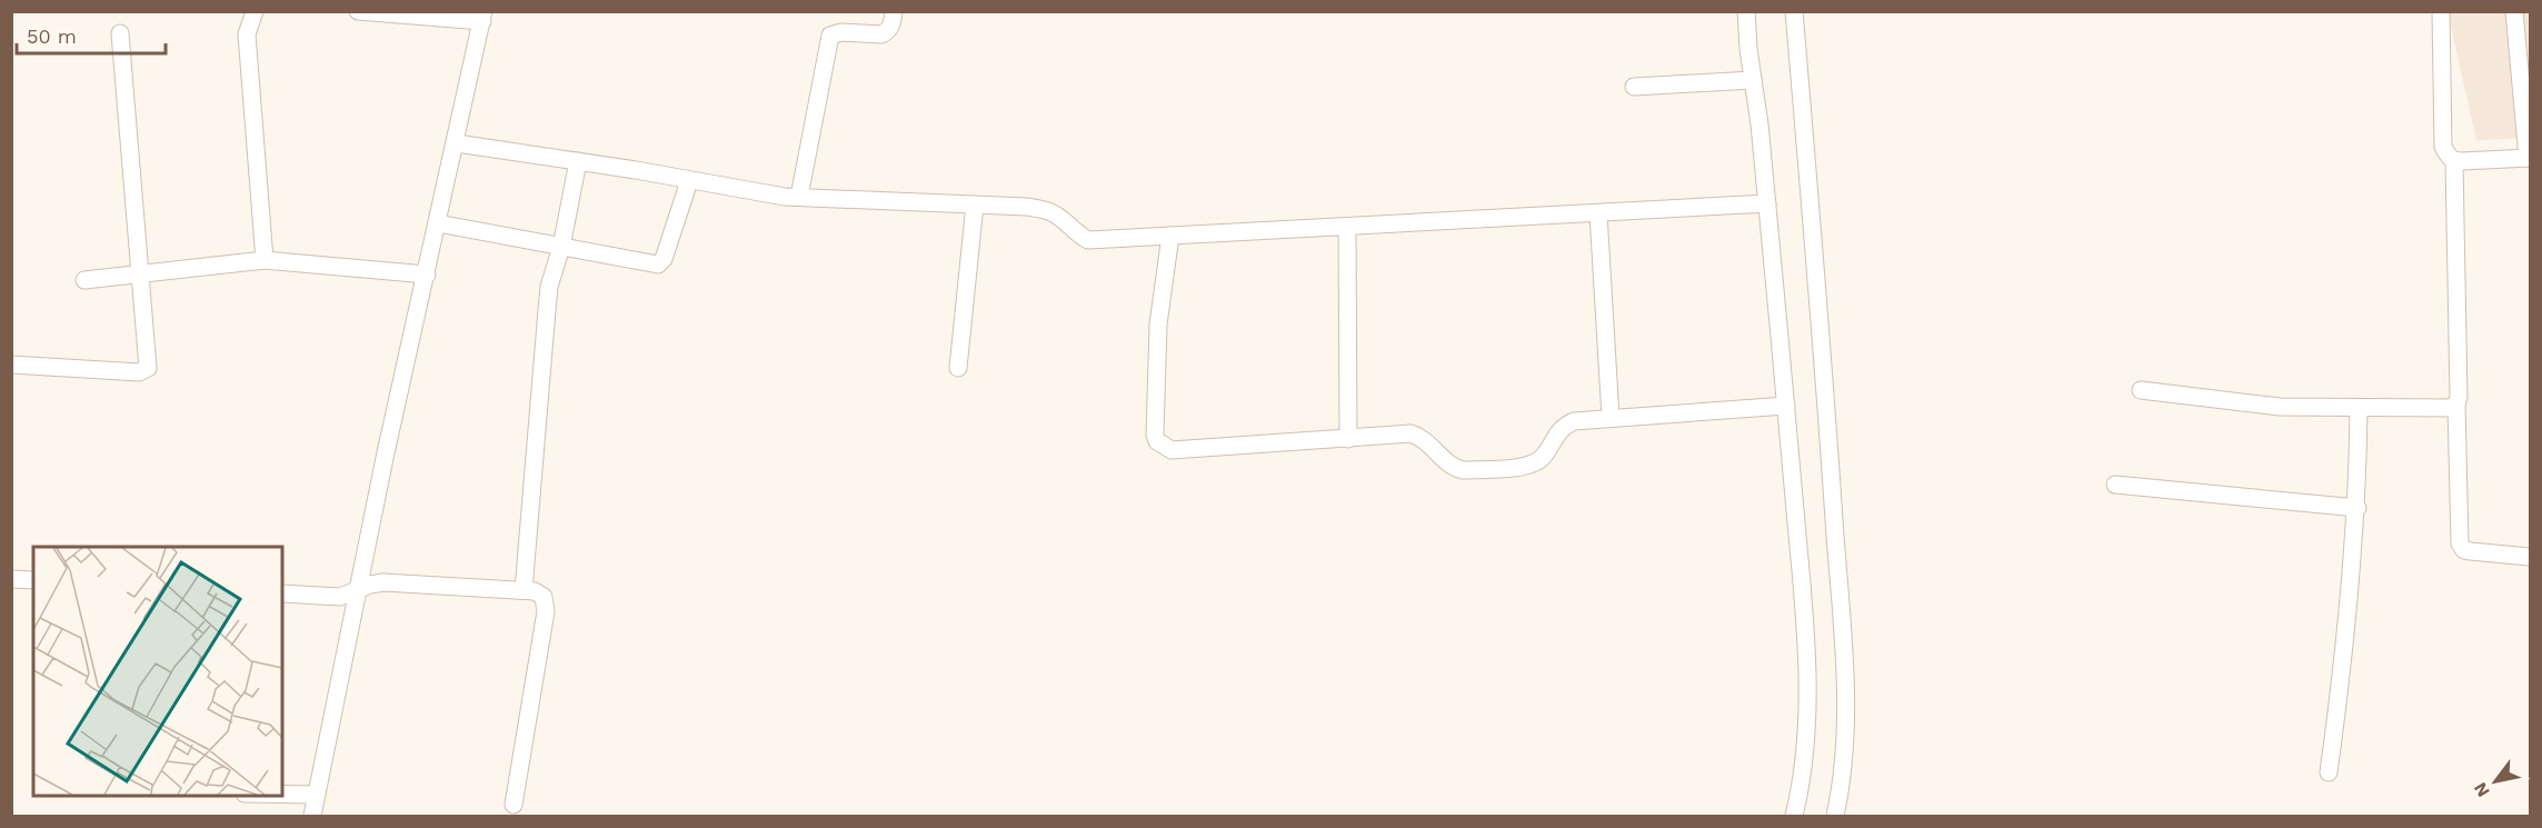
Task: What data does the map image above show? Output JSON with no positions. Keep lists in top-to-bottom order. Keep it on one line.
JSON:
{"scale_bar":"50 m","north":"bottom left"}
